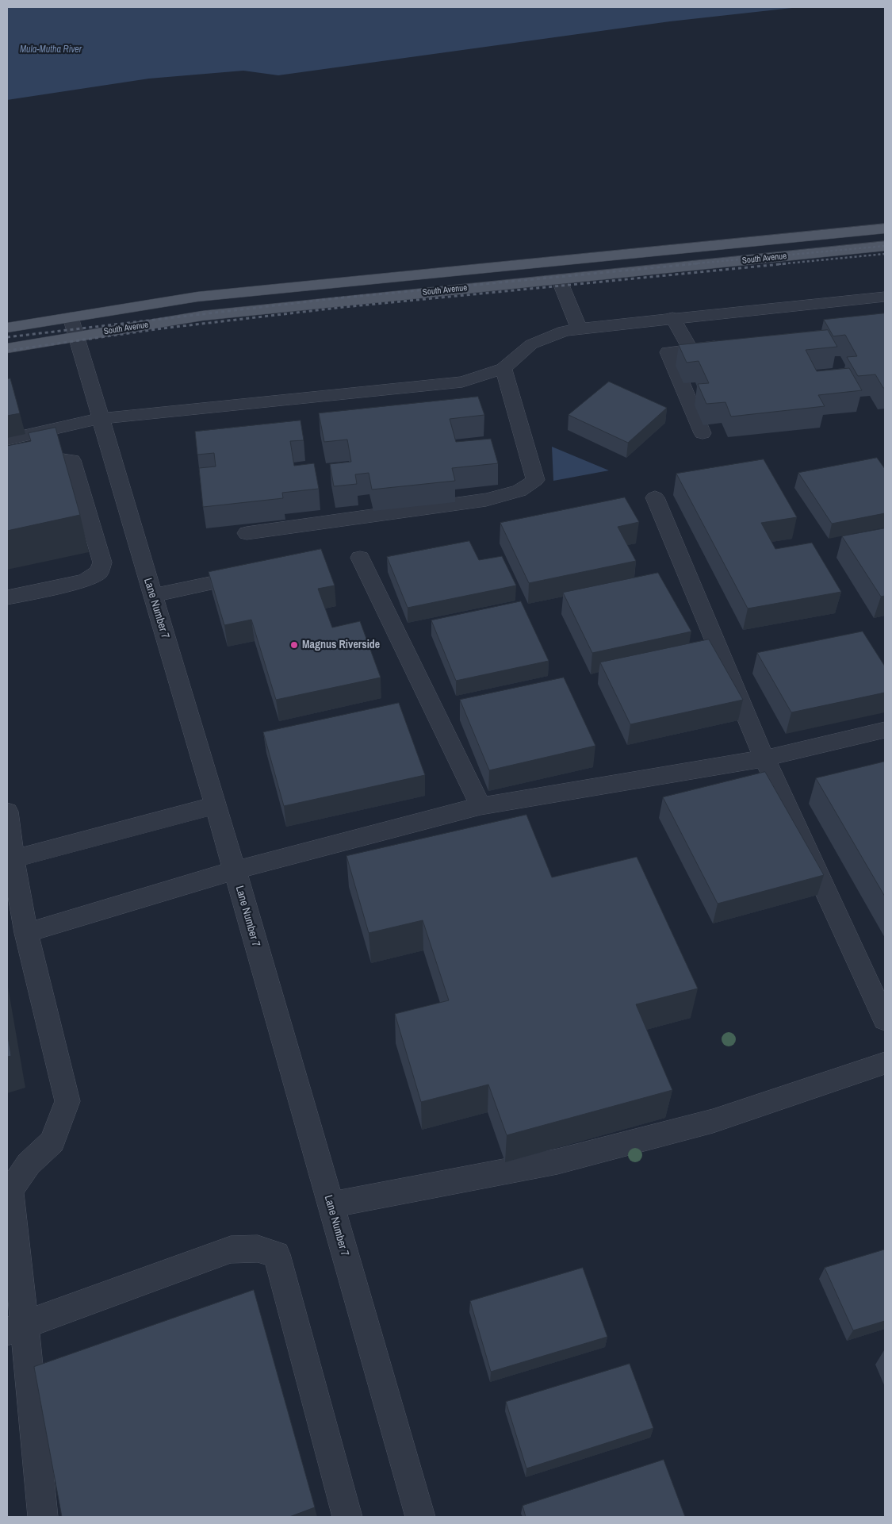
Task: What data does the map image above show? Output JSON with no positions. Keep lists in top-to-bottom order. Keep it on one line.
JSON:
{"streets":{"main road":["South Avenue"],"street":["Lane Number 7"]},"crossings":[["South Avenue","Lane Number 7"]],"water":["Mula-Mutha River"],"places":["Magnus Riverside"]}
